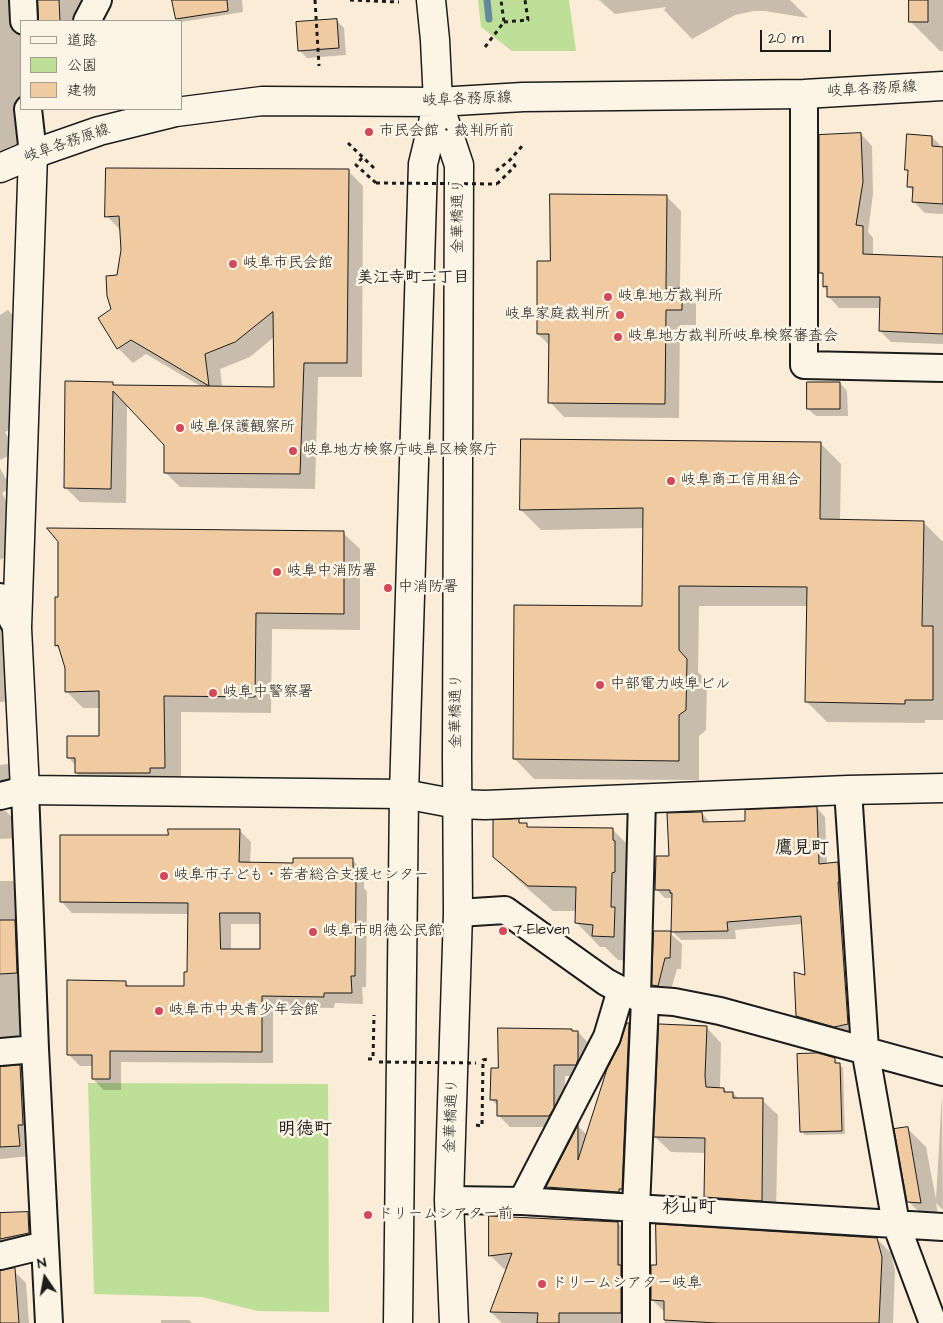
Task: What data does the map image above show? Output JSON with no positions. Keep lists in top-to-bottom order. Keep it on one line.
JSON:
{"streets":{"main road":["岐阜各務原線","金華橋通り"]},"crossings":[["岐阜各務原線","金華橋通り"]],"districts":["美江寺町二丁目","鷹見町","明徳町","杉山町"],"places":["市民会館・裁判所前","岐阜市民会館","岐阜地方裁判所","岐阜家庭裁判所","岐阜地方裁判所岐阜検察審査会","岐阜保護観察所","岐阜地方検察庁岐阜区検察庁","岐阜商工信用組合","岐阜中消防署","中消防署","中部電力岐阜ビル","岐阜中警察署","岐阜市子ども・若者総合支援センター","7-Eleven","岐阜市明徳公民館","岐阜市中央青少年会館","ドリームシアター前","ドリームシアター岐阜"],"legend":["道路","公園","建物"],"scale_bar":"20 m","north":"top"}
